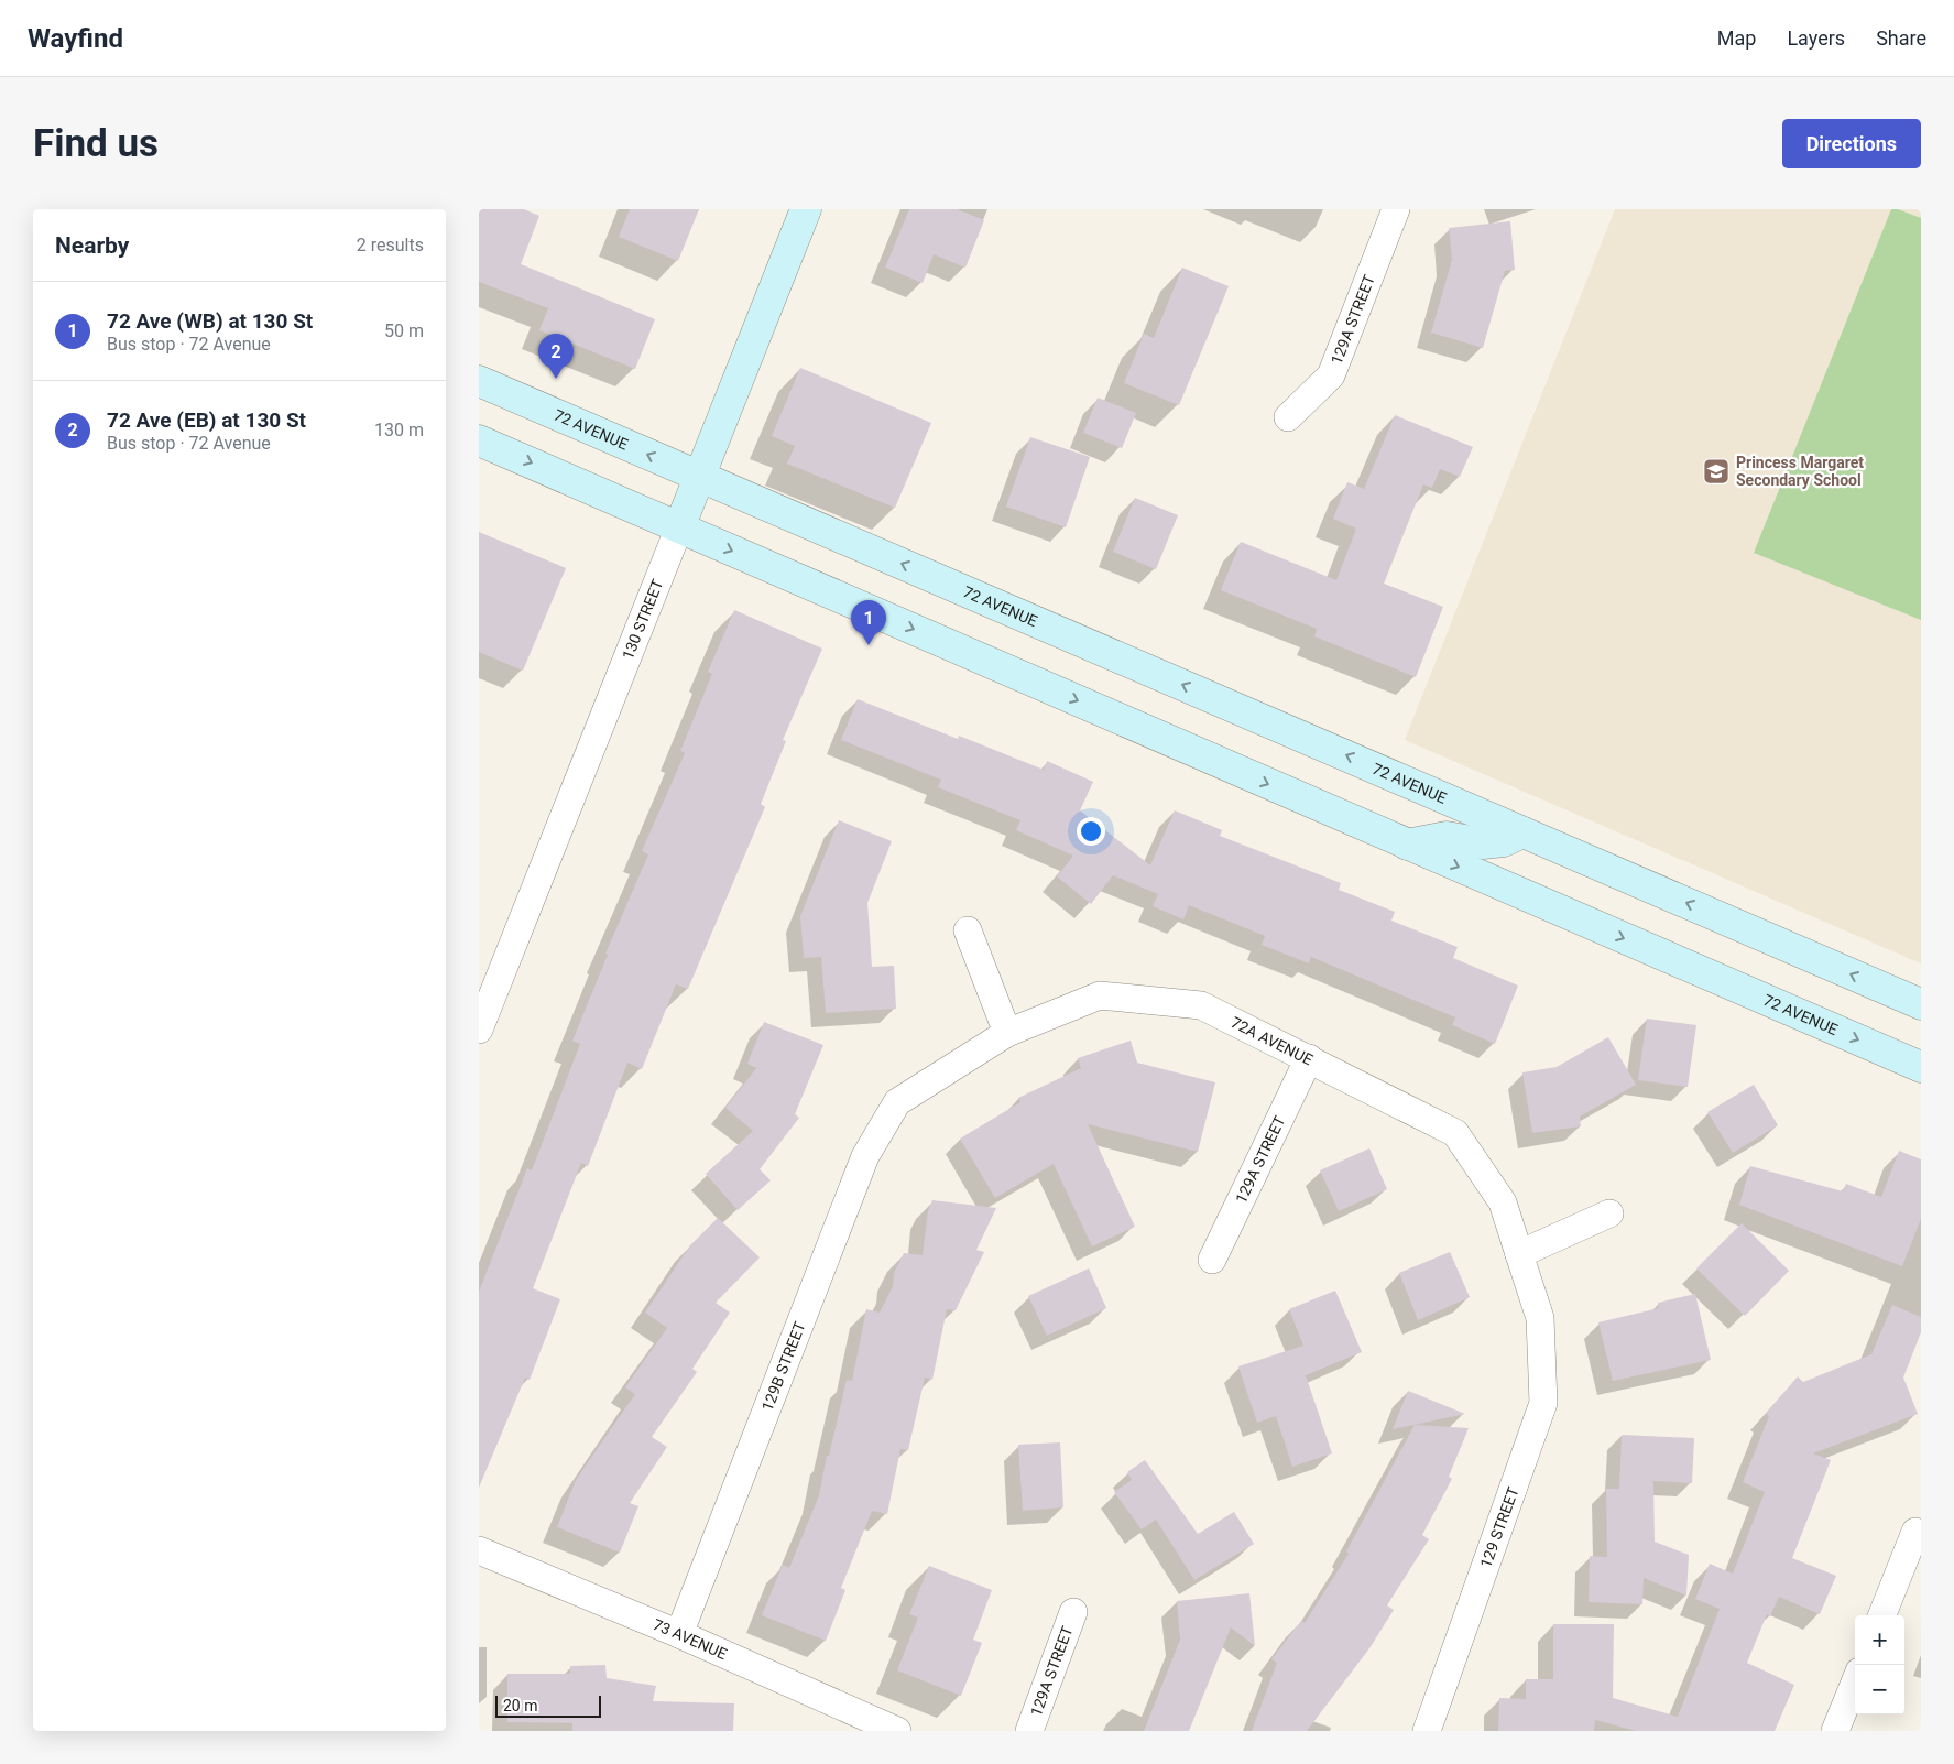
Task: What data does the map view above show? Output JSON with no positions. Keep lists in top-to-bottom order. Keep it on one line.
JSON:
{"streets":{"main road":["72 AVENUE","130 STREET"],"street":["129A STREET","72A AVENUE","129B STREET","129 STREET","73 AVENUE"]},"crossings":[["129A STREET","72A AVENUE"],["72 AVENUE","130 STREET"],["72A AVENUE","129B STREET"],["72A AVENUE","129 STREET"],["129B STREET","73 AVENUE"]],"places":{"school or university":["Princess Margaret Secondary School"]},"scale_bar":"20 m","page":{"header":"Wayfind","nav":["Map","Layers","Share"],"buttons":"Directions","title":"Find us","heading":["Nearby","2 results"],"list":[{"mark":"1","name":"72 Ave (WB) at 130 St","note":"Bus stop · 72 Avenue","value":"50 m"},{"mark":"2","name":"72 Ave (EB) at 130 St","note":"Bus stop · 72 Avenue","value":"130 m"}],"pins":["2","1"],"map_buttons":["+","−"],"scale":"20 m"}}
